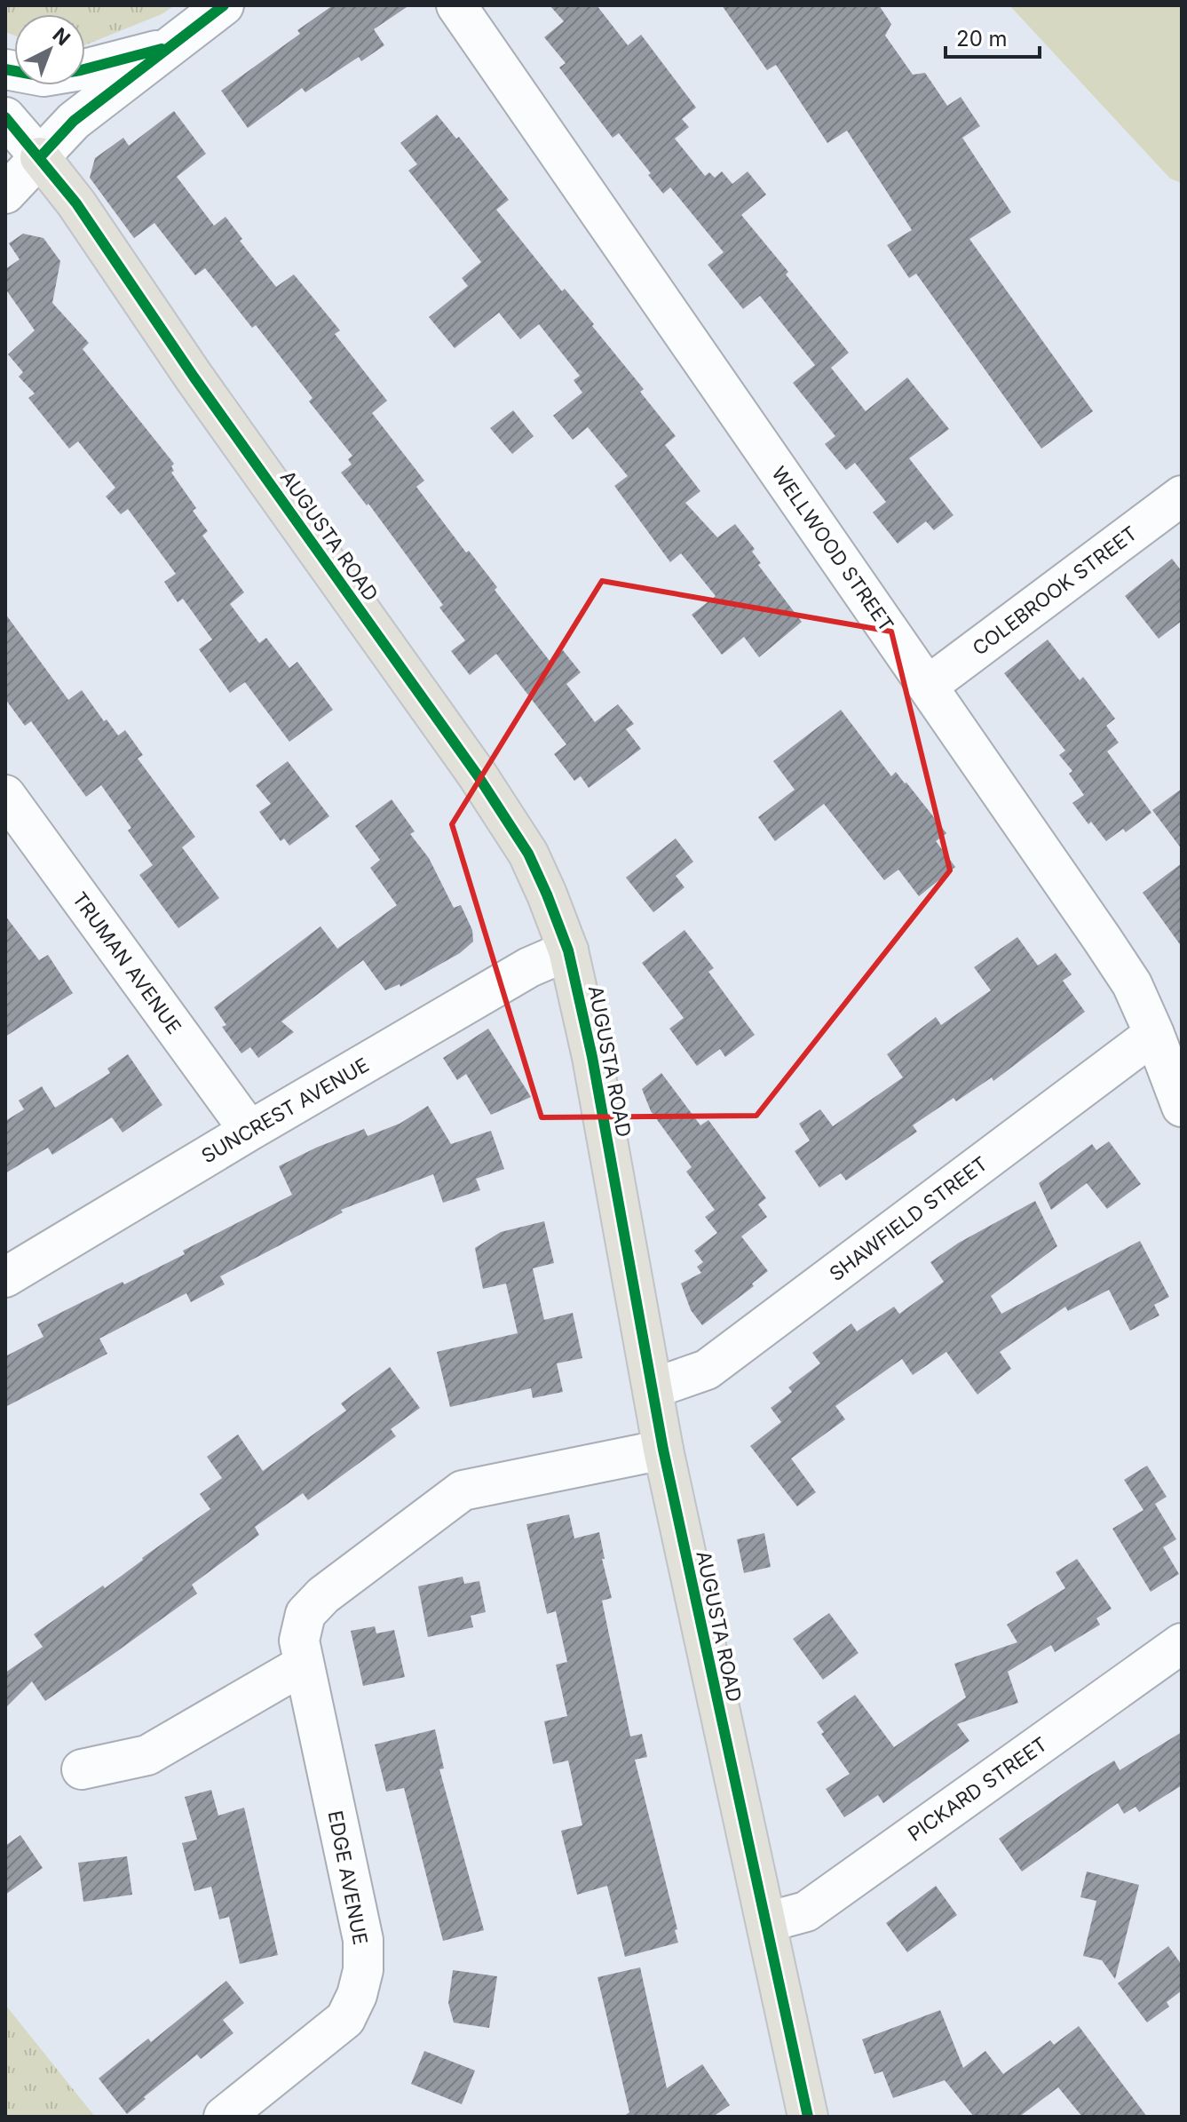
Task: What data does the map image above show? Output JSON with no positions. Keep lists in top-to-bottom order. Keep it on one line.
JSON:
{"streets":{"main road":["AUGUSTA ROAD"],"street":["WELLWOOD STREET","COLEBROOK STREET","TRUMAN AVENUE","SUNCREST AVENUE","SHAWFIELD STREET","PICKARD STREET","EDGE AVENUE"]},"crossings":[["AUGUSTA ROAD","SUNCREST AVENUE"],["AUGUSTA ROAD","SHAWFIELD STREET"],["AUGUSTA ROAD","PICKARD STREET"],["AUGUSTA ROAD","EDGE AVENUE"],["WELLWOOD STREET","COLEBROOK STREET"],["WELLWOOD STREET","SHAWFIELD STREET"],["TRUMAN AVENUE","SUNCREST AVENUE"]],"scale_bar":"20 m","north":"top right"}
